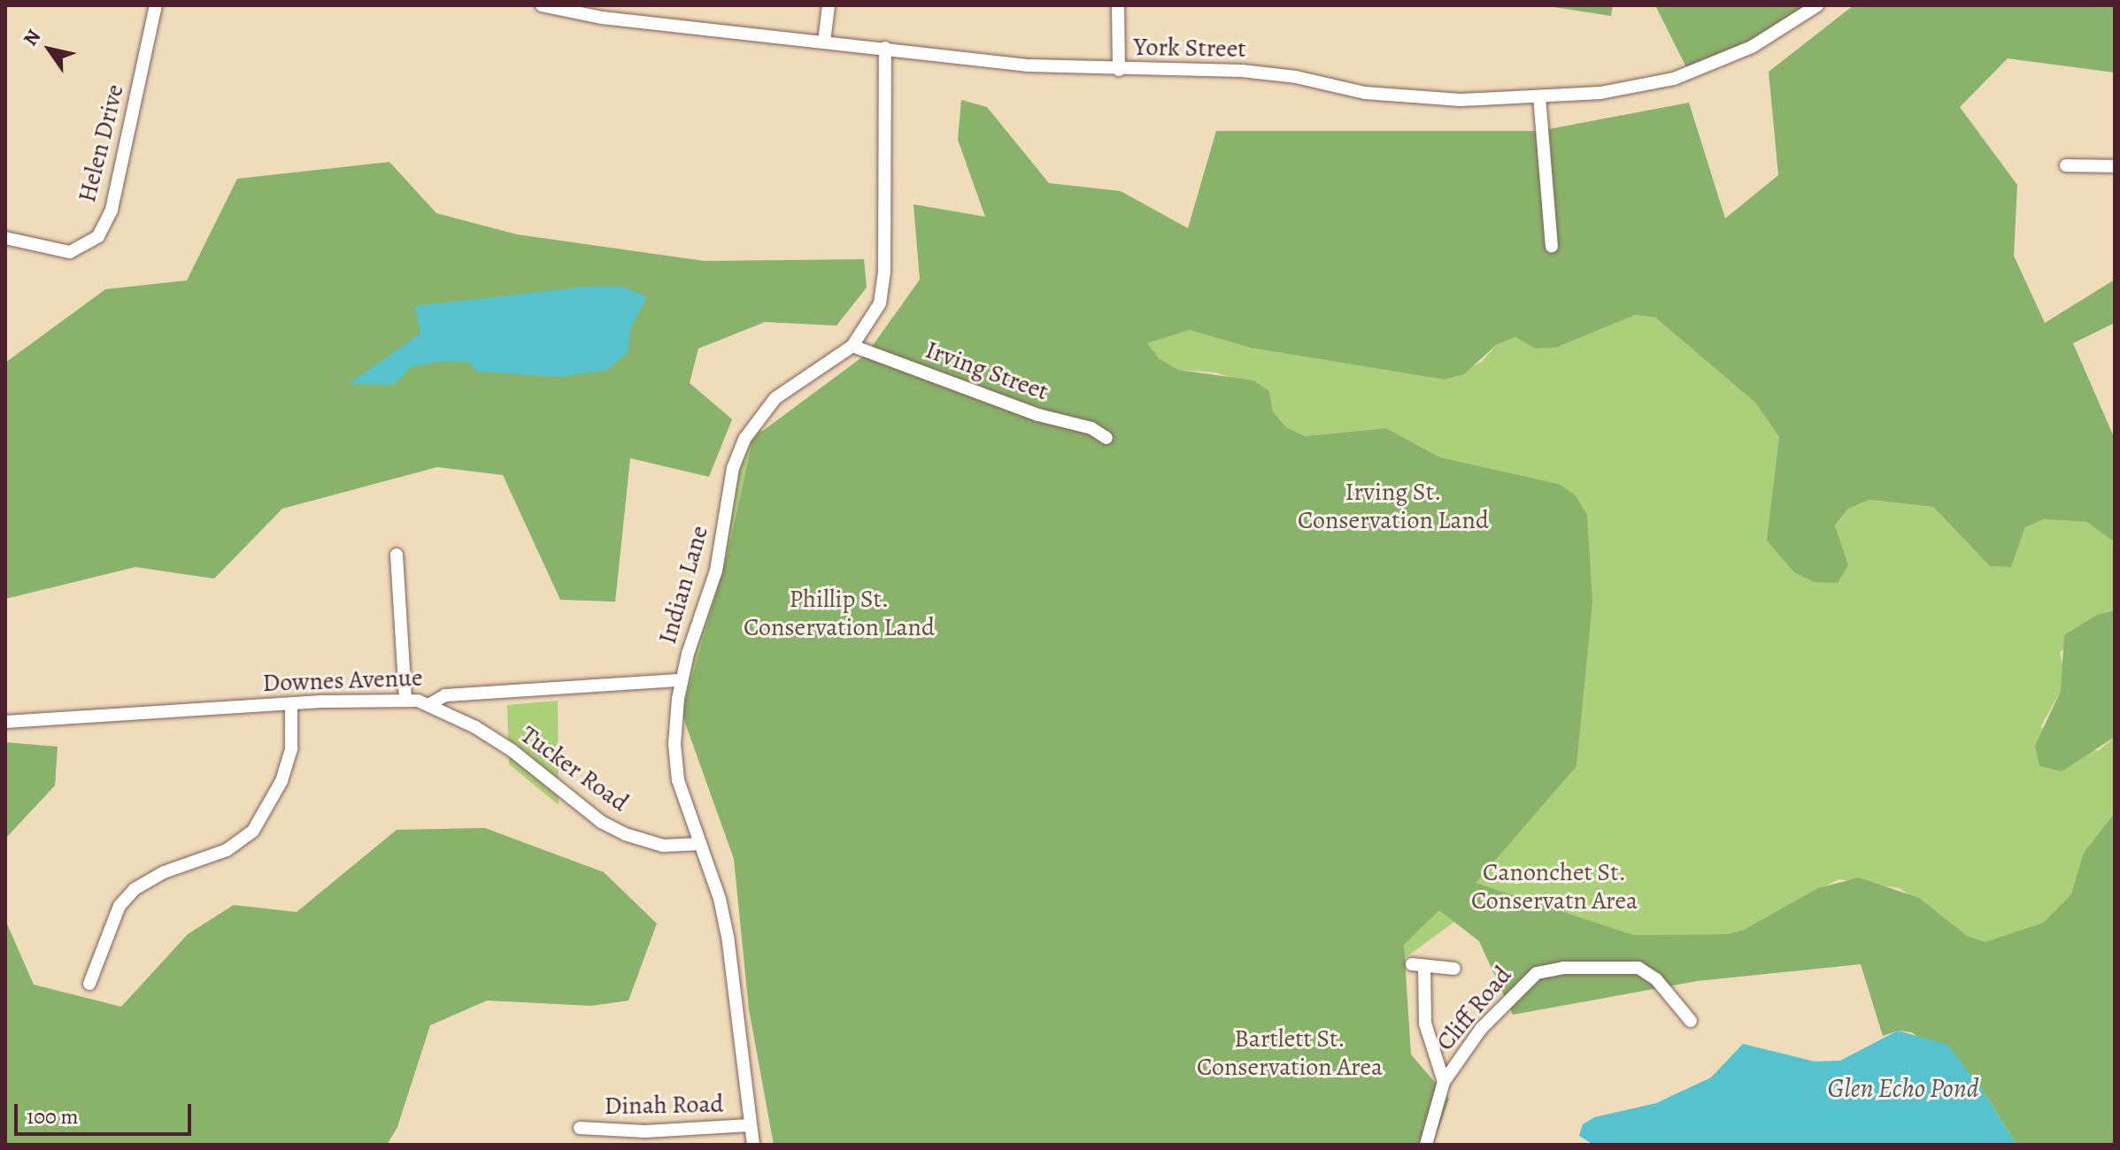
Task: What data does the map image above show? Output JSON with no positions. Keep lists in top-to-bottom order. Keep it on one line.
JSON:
{"streets":{"street":["York Street","Helen Drive","Irving Street","Indian Lane","Downes Avenue","Tucker Road","Cliff Road","Dinah Road"]},"crossings":[["York Street","Indian Lane"],["Irving Street","Indian Lane"],["Indian Lane","Downes Avenue"],["Indian Lane","Tucker Road"],["Indian Lane","Dinah Road"],["Downes Avenue","Tucker Road"]],"water":["Glen Echo Pond"],"parks":["Irving St. Conservation Land","Phillip St. Conservation Land","Canonchet St. Conservatn Area","Bartlett St. Conservation Area"],"scale_bar":"100 m","north":"top left"}
